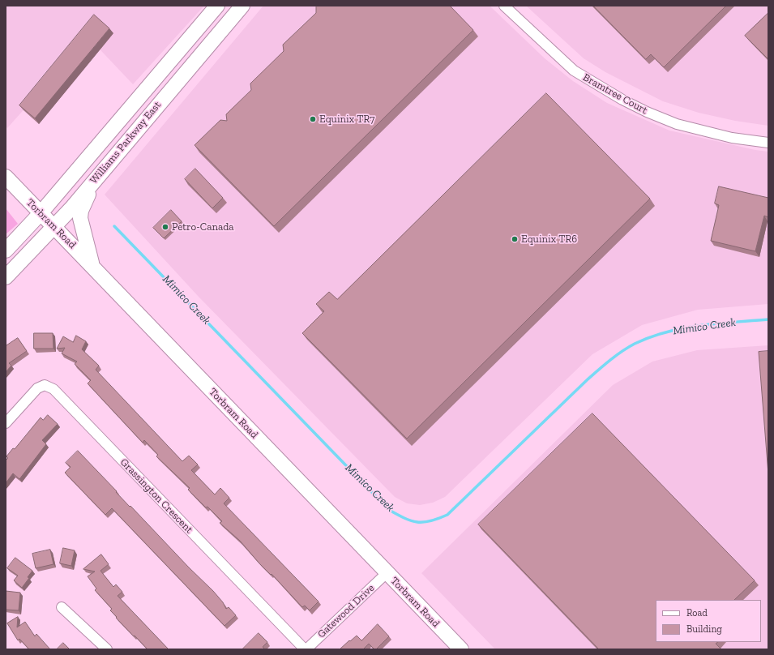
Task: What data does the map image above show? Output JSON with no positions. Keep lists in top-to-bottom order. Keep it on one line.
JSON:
{"streets":{"main road":["Williams Parkway East","Torbram Road"],"street":["Bramtree Court","Grassington Crescent","Gatewood Drive"]},"crossings":[["Williams Parkway East","Torbram Road"],["Torbram Road","Gatewood Drive"],["Grassington Crescent","Gatewood Drive"]],"water":["Mimico Creek"],"places":["Equinix TR7","Petro-Canada","Equinix TR6"],"legend":["Road","Building"]}
